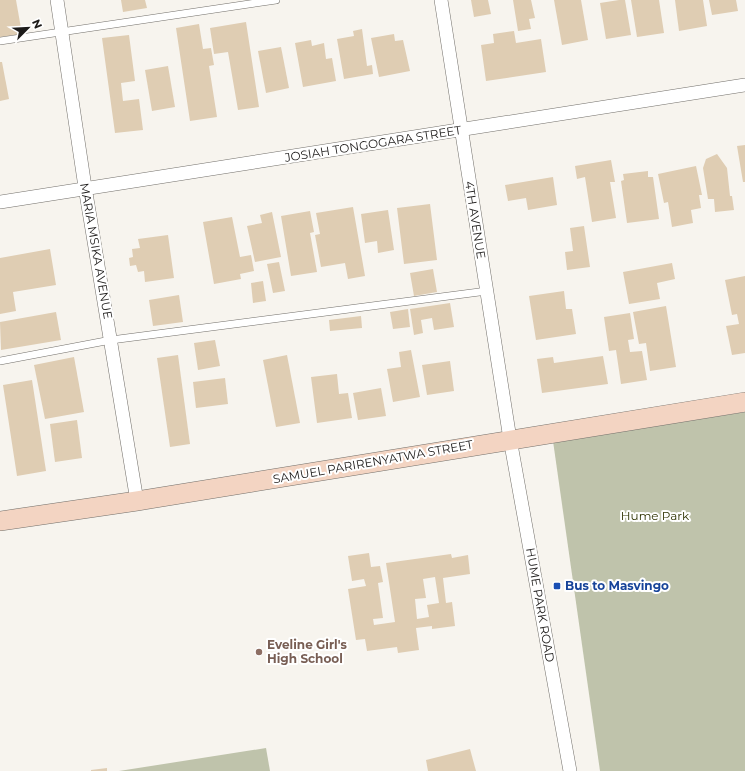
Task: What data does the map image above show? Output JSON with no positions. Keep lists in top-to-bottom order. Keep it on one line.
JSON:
{"streets":{"street":["JOSIAH TONGOGARA STREET","4TH AVENUE","MARIA MSIKA AVENUE","SAMUEL PARIRENYATWA STREET","HUME PARK ROAD"]},"crossings":[["JOSIAH TONGOGARA STREET","4TH AVENUE"],["JOSIAH TONGOGARA STREET","MARIA MSIKA AVENUE"],["4TH AVENUE","SAMUEL PARIRENYATWA STREET"],["4TH AVENUE","HUME PARK ROAD"],["MARIA MSIKA AVENUE","SAMUEL PARIRENYATWA STREET"],["SAMUEL PARIRENYATWA STREET","HUME PARK ROAD"]],"parks":["Hume Park"],"places":{"transit":["Bus to Masvingo"],"other":["Eveline Girl's High School"]},"north":"top right"}
